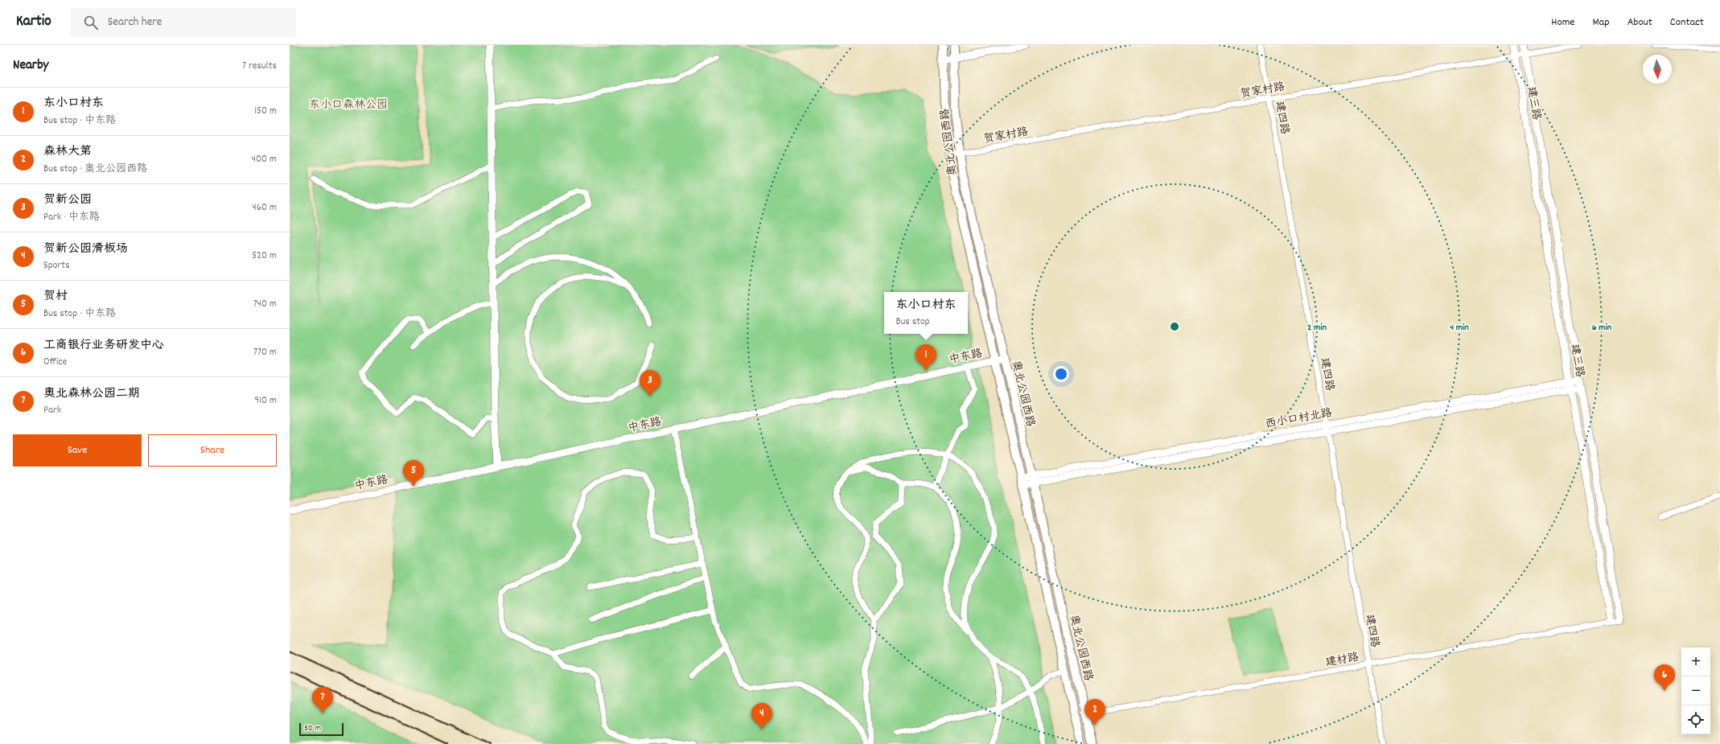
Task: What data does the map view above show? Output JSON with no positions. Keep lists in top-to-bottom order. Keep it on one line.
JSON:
{"streets":{"main road":["奥北公园西路"],"street":["贺家村路","建三路","建四路","中东路","西小口村北路","建材路"]},"crossings":[["贺家村路","建三路"],["贺家村路","建四路"],["贺家村路","奥北公园西路"],["建三路","西小口村北路"],["建三路","建材路"],["建四路","西小口村北路"],["建四路","建材路"],["奥北公园西路","中东路"],["奥北公园西路","西小口村北路"],["奥北公园西路","建材路"]],"parks":["东小口森林公园"],"scale_bar":"50 m","north":"bottom","page":{"header":"Kartio","search":"Search here","nav":["Home","Map","About","Contact"],"heading":["Nearby","7 results"],"list":[{"mark":"1","name":"东小口村东","note":"Bus stop · 中东路","value":"150 m"},{"mark":"2","name":"森林大第","note":"Bus stop · 奥北公园西路","value":"400 m"},{"mark":"3","name":"贺新公园","note":"Park · 中东路","value":"460 m"},{"mark":"4","name":"贺新公园滑板场","note":"Sports","value":"520 m"},{"mark":"5","name":"贺村","note":"Bus stop · 中东路","value":"740 m"},{"mark":"6","name":"工商银行业务研发中心","note":"Office","value":"770 m"},{"mark":"7","name":"奥北森林公园二期","note":"Park","value":"910 m"}],"popup":["东小口村东","Bus stop"],"pins":["1","3","5","6","7","2","4"],"buttons":["Save","Share"],"map_buttons":["+","−"],"scale":"50 m"},"rings":["2 min","4 min","6 min"]}
